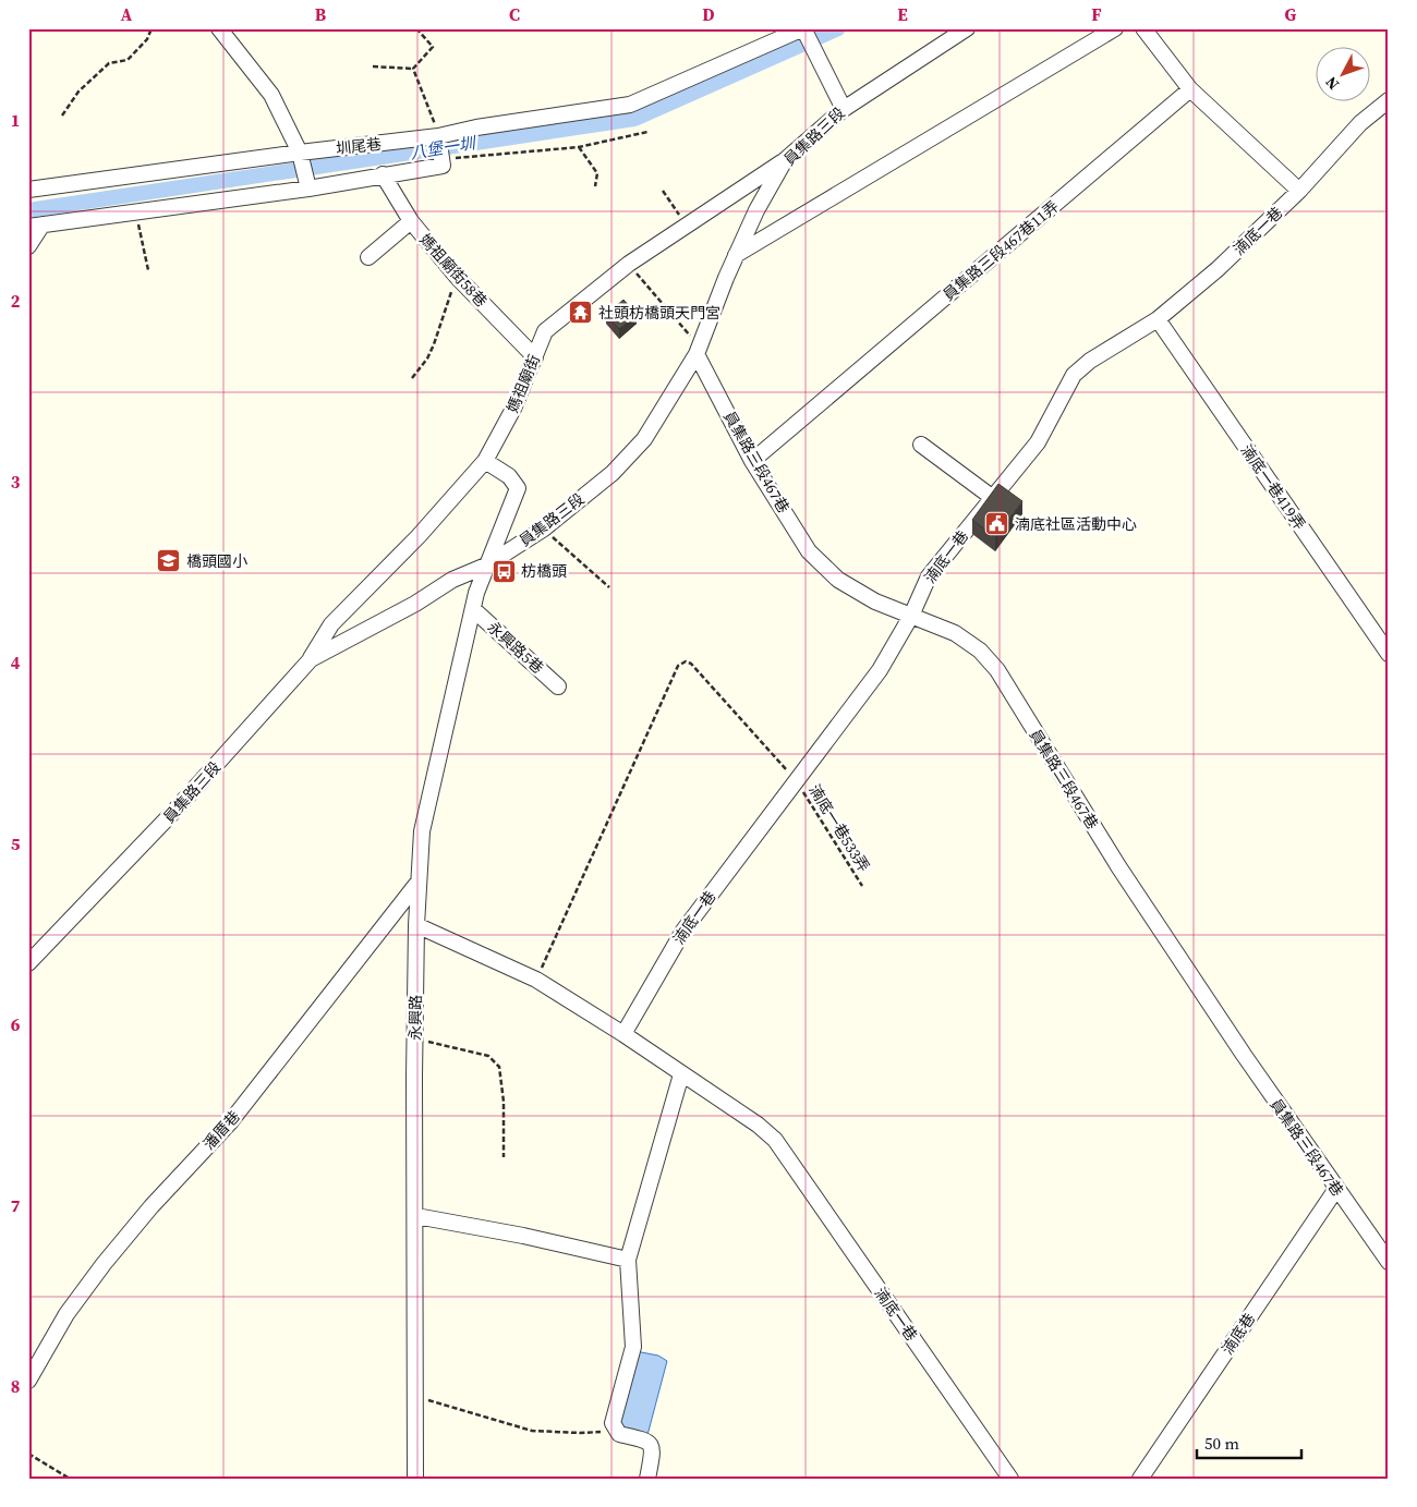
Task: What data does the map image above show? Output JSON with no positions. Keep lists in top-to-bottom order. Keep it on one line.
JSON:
{"streets":{"street":["員集路三段","圳尾巷","湳底一巷","員集路三段467巷11弄","媽祖廟街58巷","媽祖廟街","員集路三段467巷","湳底一巷419弄","永興路5巷","永興路","潘厝巷","湳底巷"],"path":["湳底一巷533弄"]},"crossings":[["員集路三段","媽祖廟街"],["員集路三段","員集路三段467巷"],["員集路三段","永興路"],["圳尾巷","媽祖廟街58巷"],["湳底一巷","員集路三段467巷"],["湳底一巷","湳底一巷419弄"],["湳底一巷","湳底一巷533弄"],["湳底一巷","永興路"],["員集路三段467巷11弄","員集路三段467巷"],["媽祖廟街58巷","媽祖廟街"],["媽祖廟街","永興路"],["員集路三段467巷","湳底巷"],["永興路5巷","永興路"],["永興路","潘厝巷"]],"water":["八堡一圳"],"places":{"temple":["社頭枋橋頭天門宮"],"public building":["湳底社區活動中心"],"school or university":["橋頭國小"],"bus stop":["枋橋頭"]},"scale_bar":"50 m","north":"bottom left","grid":{"columns":["A","B","C","D","E","F","G"],"rows":["1","2","3","4","5","6","7","8"]}}
